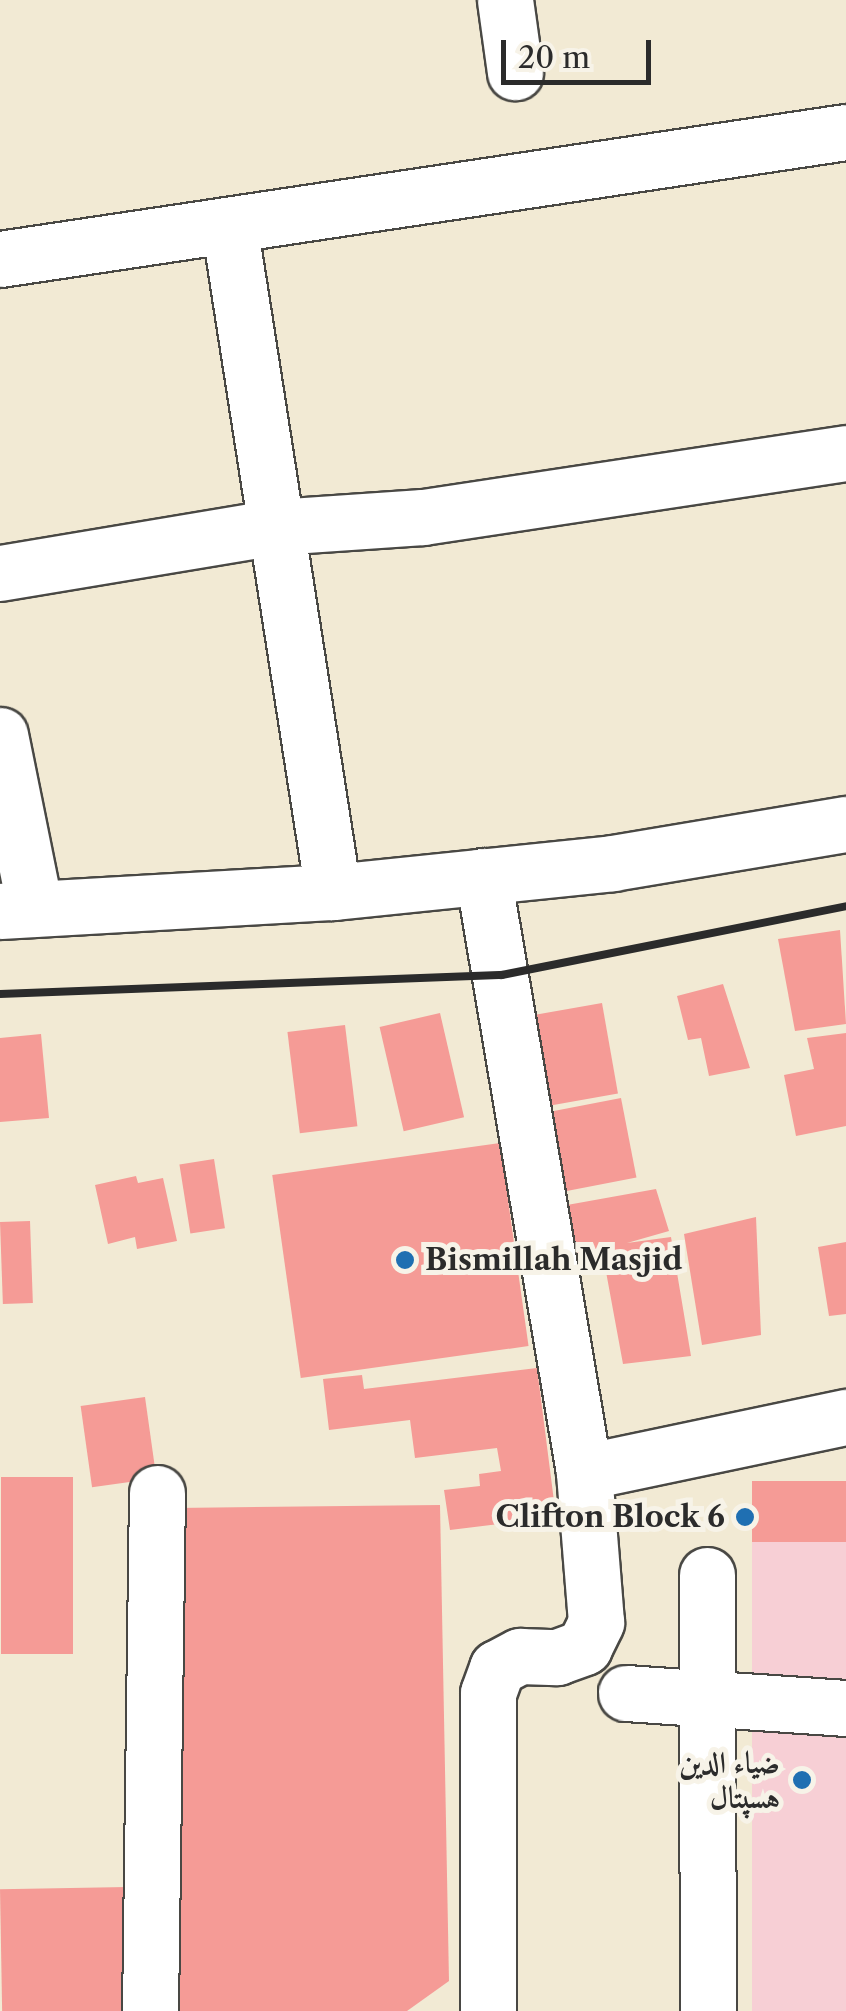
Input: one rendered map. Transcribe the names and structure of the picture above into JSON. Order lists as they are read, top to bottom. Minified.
{"places":["Bismillah Masjid","Clifton Block 6","ضیاء الدین ہسپتال"],"scale_bar":"20 m"}
